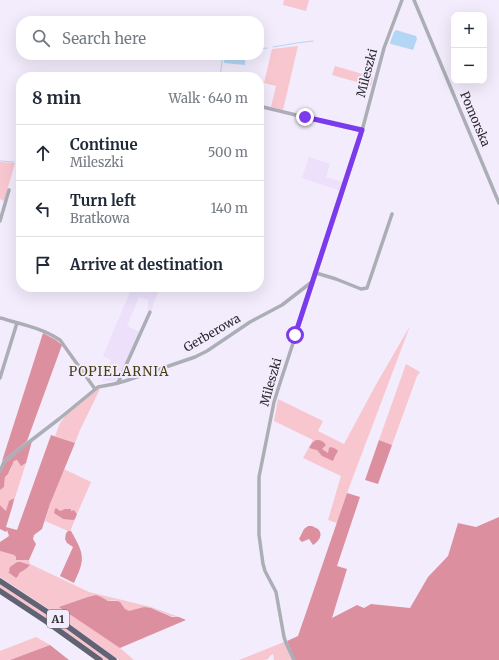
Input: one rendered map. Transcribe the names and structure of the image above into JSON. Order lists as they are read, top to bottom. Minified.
{"streets":{"highway":["A1"],"street":["Mileszki","Pomorska","Gerberowa"]},"crossings":[["Mileszki","Gerberowa"]],"districts":["POPIELARNIA"],"page":{"map_buttons":["+","−"],"search":"Search here","heading":["8 min","Walk · 640 m"],"list":[["Continue","Mileszki","500 m"],["Turn left","Bratkowa","140 m"],"Arrive at destination"]}}
